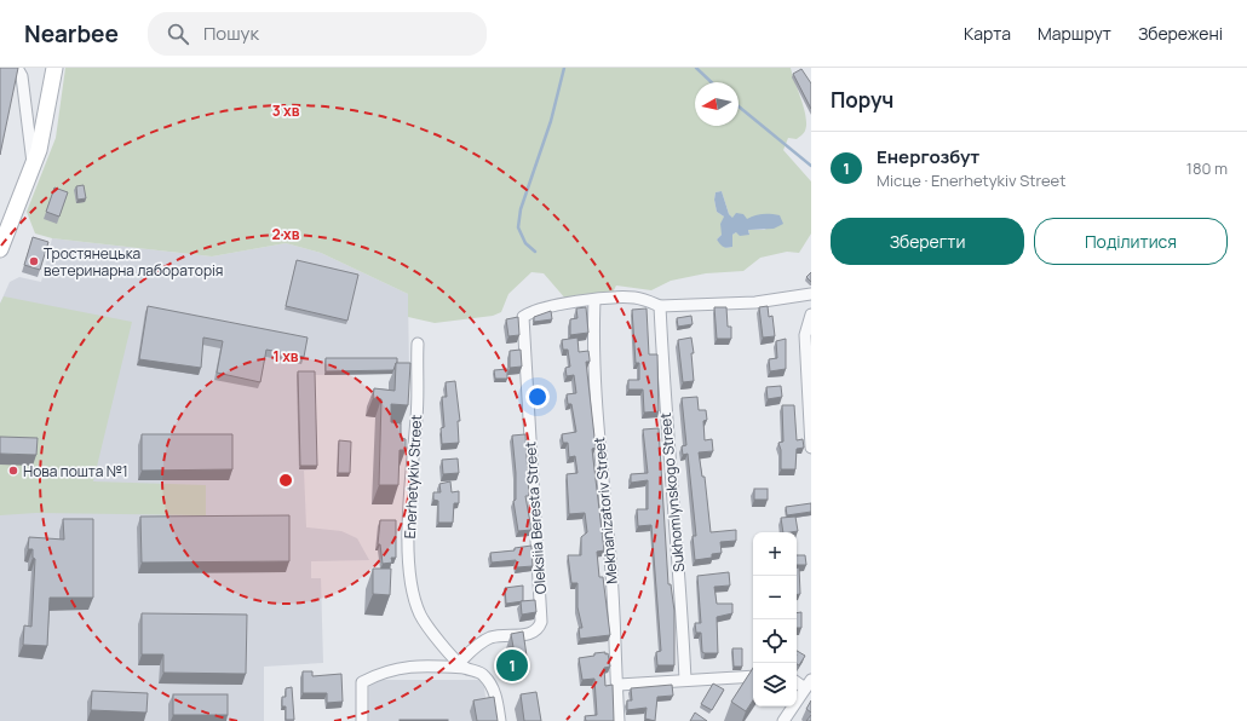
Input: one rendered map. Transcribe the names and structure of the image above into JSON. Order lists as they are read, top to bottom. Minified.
{"streets":{"street":["Enerhetykiv Street","Sukhomlynskogo Street","Mekhanizatoriv Street","Oleksiia Beresta Street"]},"crossings":[["Enerhetykiv Street","Oleksiia Beresta Street"],["Mekhanizatoriv Street","Oleksiia Beresta Street"]],"places":["Тростянецька ветеринарна лабораторія","Нова пошта №1"],"north":"left","page":{"header":"Nearbee","search":"Пошук","nav":["Карта","Маршрут","Збережені"],"heading":"Поруч","list":[{"mark":"1","name":"Енергозбут","note":"Місце · Enerhetykiv Street","value":"180 m"}],"buttons":["Зберегти","Поділитися"],"map_buttons":["+","−"],"pins":"1"},"rings":["3 хв","2 хв","1 хв"]}
